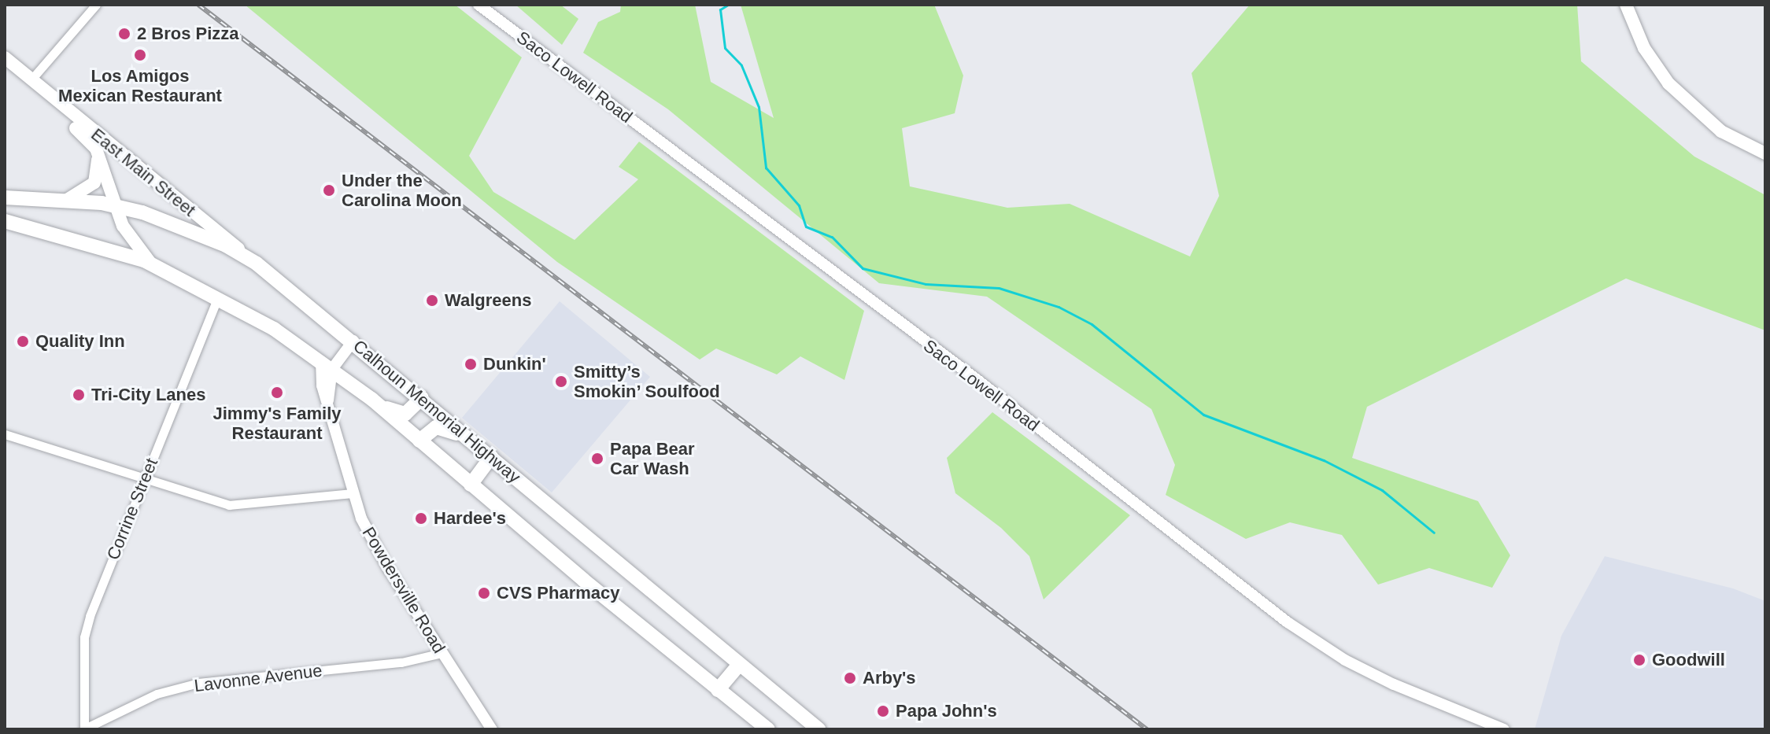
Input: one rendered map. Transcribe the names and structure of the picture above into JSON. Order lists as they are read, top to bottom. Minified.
{"streets":{"highway":["Calhoun Memorial Highway"],"main road":["East Main Street"],"street":["Saco Lowell Road","Corrine Street","Powdersville Road","Lavonne Avenue"]},"crossings":[["East Main Street","Calhoun Memorial Highway"],["Calhoun Memorial Highway","Corrine Street"],["Calhoun Memorial Highway","Powdersville Road"],["Corrine Street","Lavonne Avenue"],["Powdersville Road","Lavonne Avenue"]],"places":["2 Bros Pizza","Los Amigos Mexican Restaurant","Under the Carolina Moon","Walgreens","Quality Inn","Dunkin'","Smitty’s Smokin’ Soulfood","Jimmy's Family Restaurant","Tri-City Lanes","Papa Bear Car Wash","Hardee's","CVS Pharmacy","Goodwill","Arby's","Papa John's"]}
